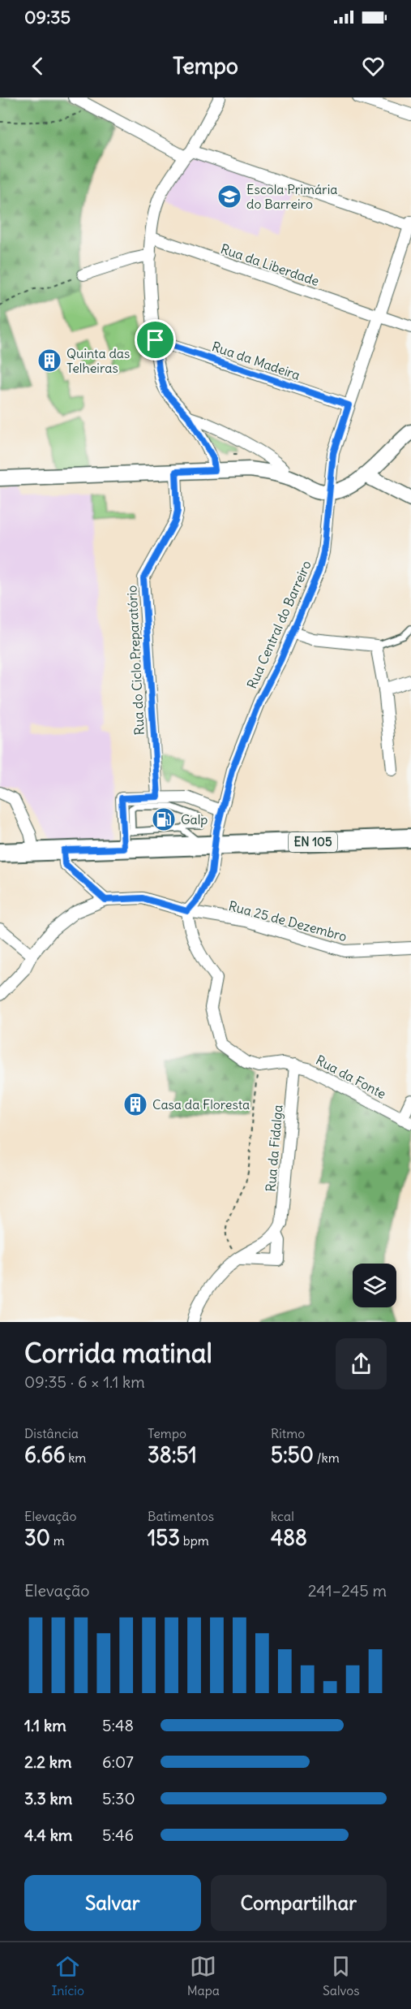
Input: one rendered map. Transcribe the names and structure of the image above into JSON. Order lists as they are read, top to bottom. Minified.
{"streets":{"main road":["EN 105"],"street":["Rua da Liberdade","Rua da Madeira","Rua Central do Barreiro","Rua do Ciclo Preparatório","Rua 25 de Dezembro","Rua da Fonte","Rua da Fidalga"]},"crossings":[["Rua da Liberdade","Rua Central do Barreiro"],["Rua da Madeira","Rua Central do Barreiro"],["Rua Central do Barreiro","EN 105"],["Rua Central do Barreiro","Rua 25 de Dezembro"],["Rua da Fonte","Rua da Fidalga"]],"places":{"school or university":["Escola Primária do Barreiro"],"building":["Quinta das Telheiras","Casa da Floresta"],"fuel station":["Galp"]},"page":{"status":"09:35","header":"Tempo","heading":["Corrida matinal","09:35 · 6 × 1.1 km"],"stats":[["Distância","6.66 km"],["Tempo","38:51"],["Ritmo","5:50 /km"],["Elevação","30 m"],["Batimentos","153 bpm"],["kcal","488"]],"chart":["Elevação","241–245 m"],"list":[{"name":"1.1 km","note":"5:48"},{"name":"2.2 km","note":"6:07"},{"name":"3.3 km","note":"5:30"},{"name":"4.4 km","note":"5:46"}],"buttons":["Salvar","Compartilhar"],"tabs":["Início","Mapa","Salvos"]}}
